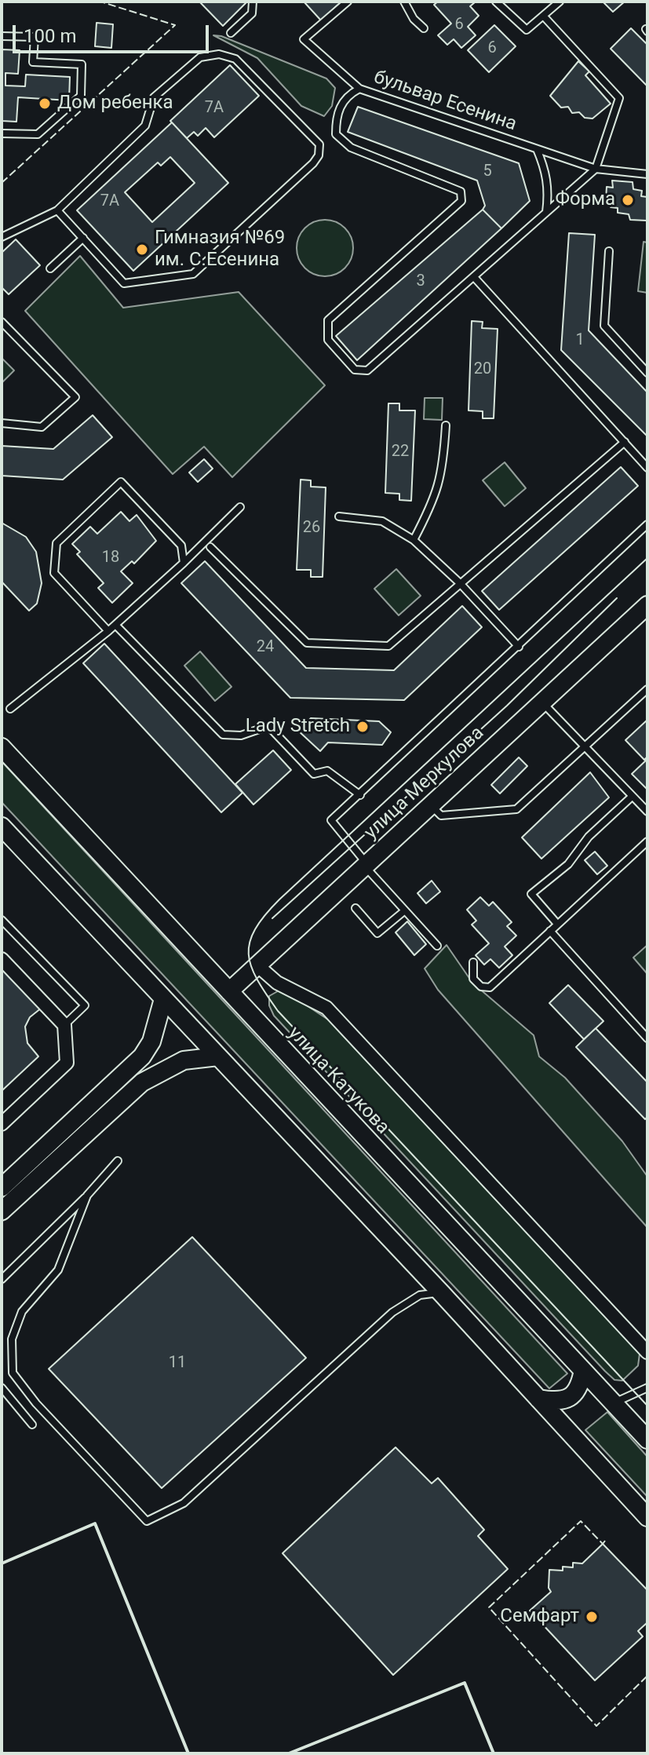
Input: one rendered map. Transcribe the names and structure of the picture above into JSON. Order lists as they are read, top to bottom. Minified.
{"streets":{"main road":["улица Меркулова","улица Катукова"],"lane":["бульвар Есенина"]},"crossings":[["улица Меркулова","улица Катукова"]],"places":["Дом ребенка","Форма","Гимназия №69 им. С.Есенина","Lady Stretch","Семфарт"],"house_numbers":["6","6","7А","5","7А","3","1","20","22","26","18","24","11"],"scale_bar":"100 m"}
